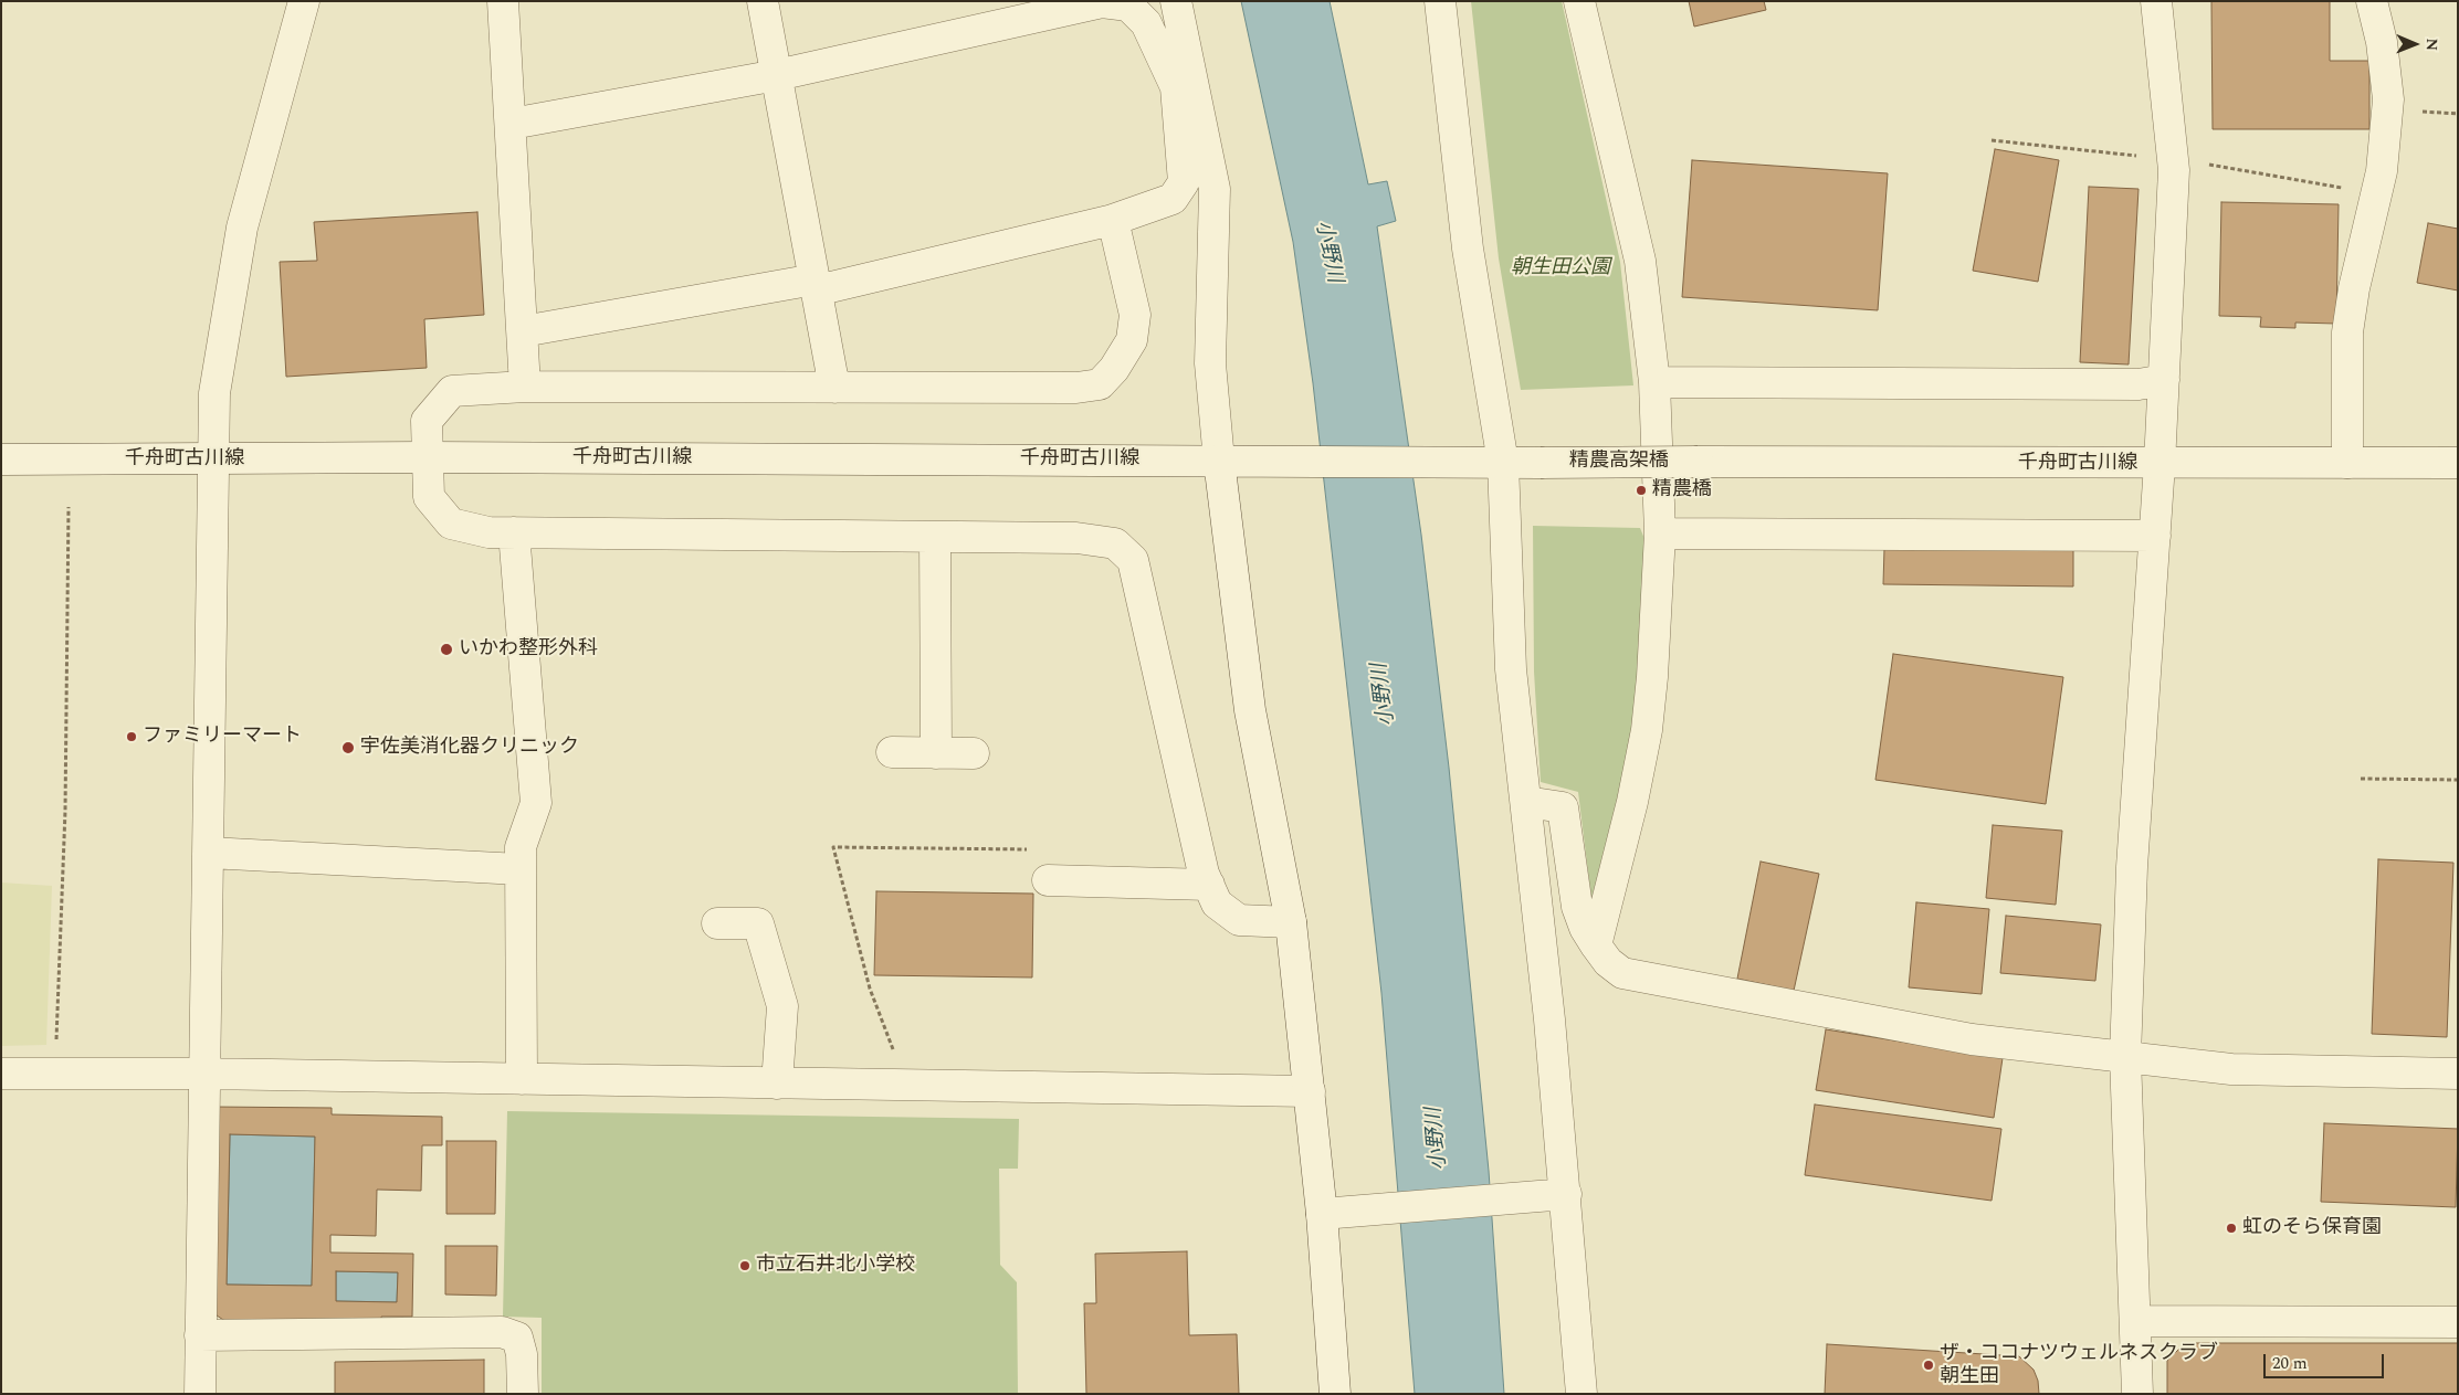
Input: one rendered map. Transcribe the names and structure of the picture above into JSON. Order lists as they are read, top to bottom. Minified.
{"streets":{"street":["千舟町古川線","精農高架橋"]},"crossings":[["千舟町古川線","精農高架橋"]],"water":["小野川"],"parks":["朝生田公園"],"places":["精農橋","いかわ整形外科","ファミリーマート","宇佐美消化器クリニック","虹のそら保育園","市立石井北小学校","ザ・ココナツウェルネスクラブ 朝生田"],"scale_bar":"20 m","north":"right"}
